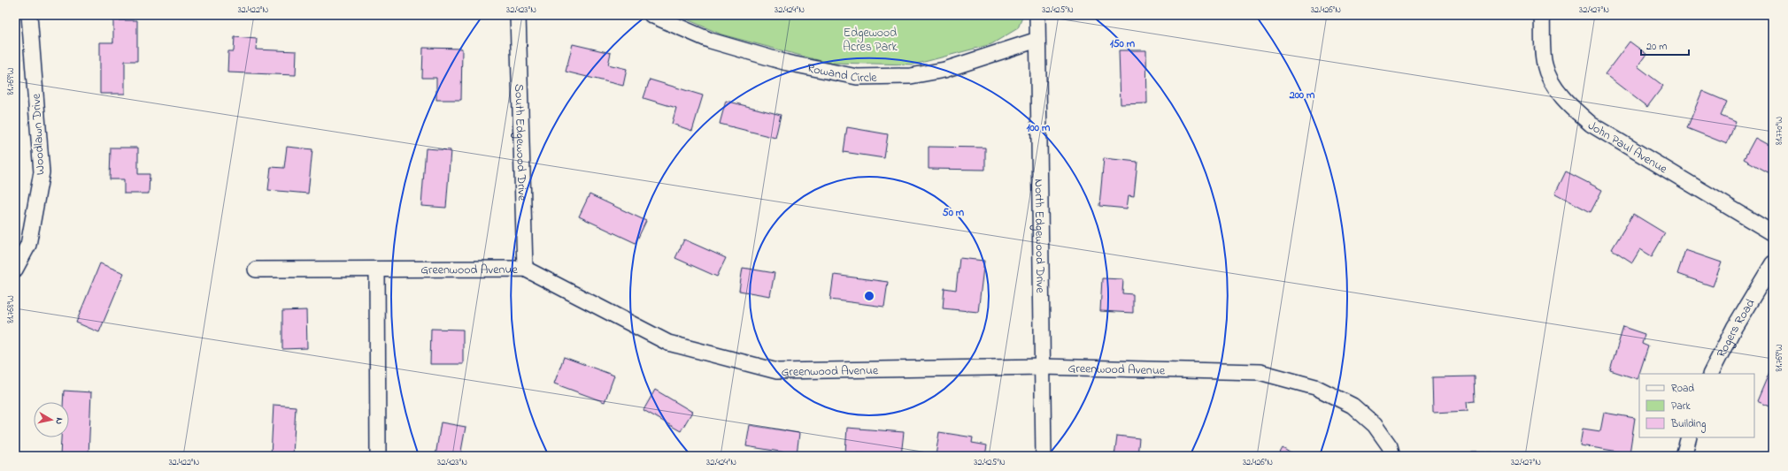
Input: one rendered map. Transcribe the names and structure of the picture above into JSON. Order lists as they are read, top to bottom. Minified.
{"streets":{"street":["Rowand Circle","Woodlawn Drive","South Edgewood Drive","John Paul Avenue","North Edgewood Drive","Greenwood Avenue","Rogers Road"]},"crossings":[["Rowand Circle","North Edgewood Drive"],["South Edgewood Drive","Greenwood Avenue"],["North Edgewood Drive","Greenwood Avenue"]],"parks":["Edgewood Acres Park"],"legend":["Road","Park","Building"],"scale_bar":"20 m","north":"right","coordinates":["32.422°N","32.423°N","32.424°N","32.425°N","32.426°N","32.427°N","81.769°W","81.770°W","81.768°W"],"rings":["150 m","200 m","100 m","50 m"]}
